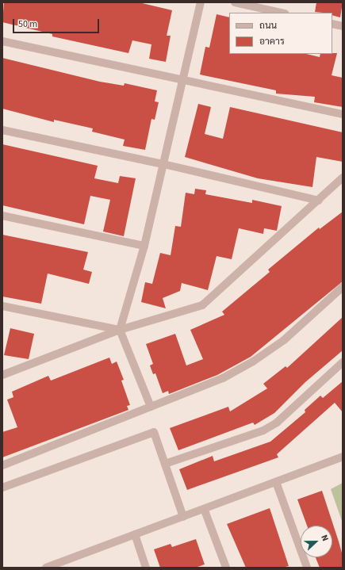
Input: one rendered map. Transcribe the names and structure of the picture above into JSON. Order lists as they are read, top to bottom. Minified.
{"legend":["ถนน","อาคาร"],"scale_bar":"50 m","north":"right"}
